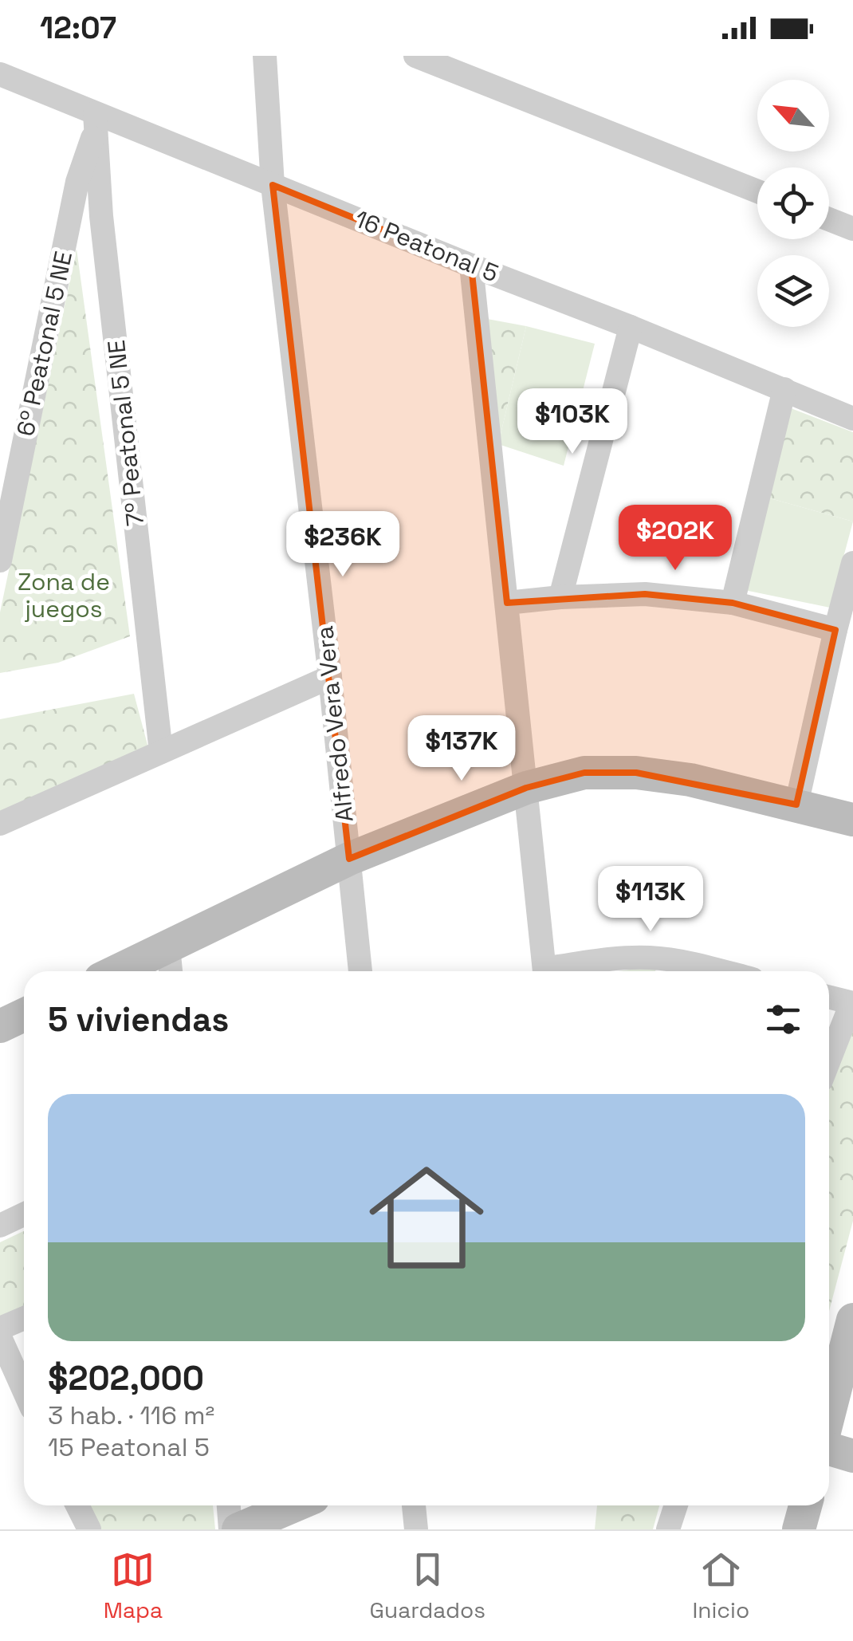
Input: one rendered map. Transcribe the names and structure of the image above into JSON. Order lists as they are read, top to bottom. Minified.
{"streets":{"street":["16 Peatonal 5","6º Peatonal 5 NE","7º Peatonal 5 NE","Alfredo Vera Vera"]},"crossings":[["16 Peatonal 5","6º Peatonal 5 NE"],["16 Peatonal 5","7º Peatonal 5 NE"],["16 Peatonal 5","Alfredo Vera Vera"],["6º Peatonal 5 NE","7º Peatonal 5 NE"]],"parks":["Zona de juegos"],"north":"top left","page":{"status":"12:07","price":["$103K","$202K","$236K","$137K","$113K"],"heading":"5 viviendas","list":[{"name":"$202,000","note":"3 hab. · 116 m² · 15 Peatonal 5"}],"tabs":["Mapa","Guardados","Inicio"]}}
